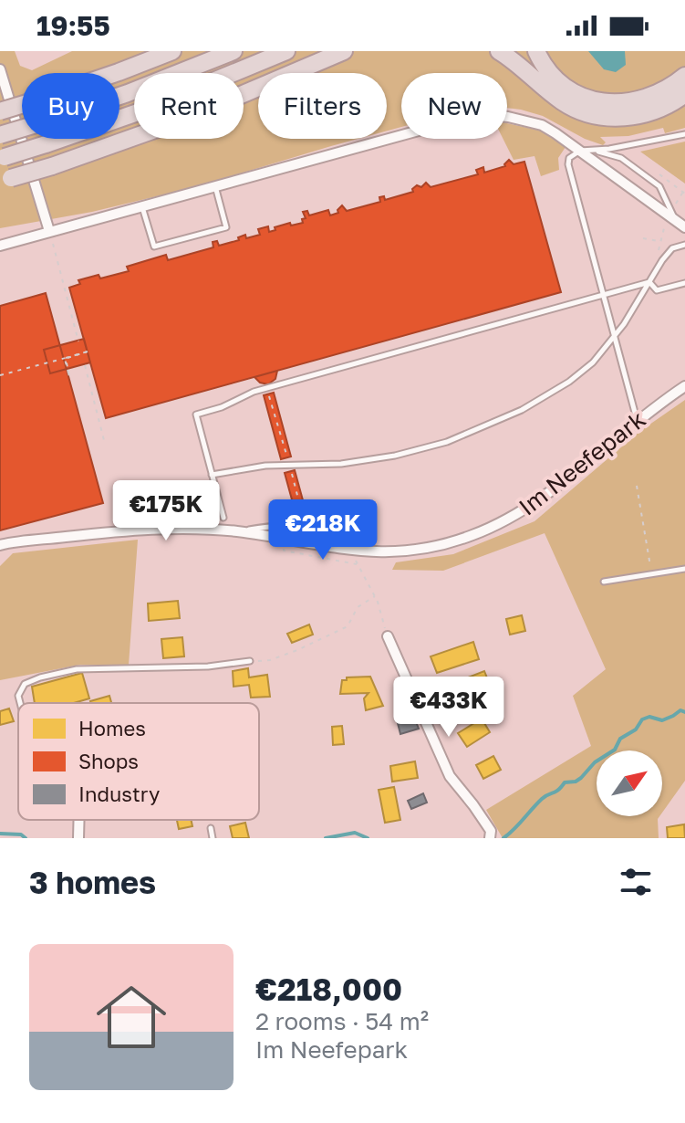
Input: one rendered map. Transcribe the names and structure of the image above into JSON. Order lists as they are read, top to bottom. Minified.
{"streets":{"street":["Im Neefepark"]},"legend":["Homes","Shops","Industry"],"north":"top right","page":{"status":"19:55","chip":["Buy","Rent","Filters","New"],"price":["€175K","€218K","€433K"],"heading":"3 homes","list":[{"name":"€218,000","note":"2 rooms · 54 m² · Im Neefepark"}]}}
